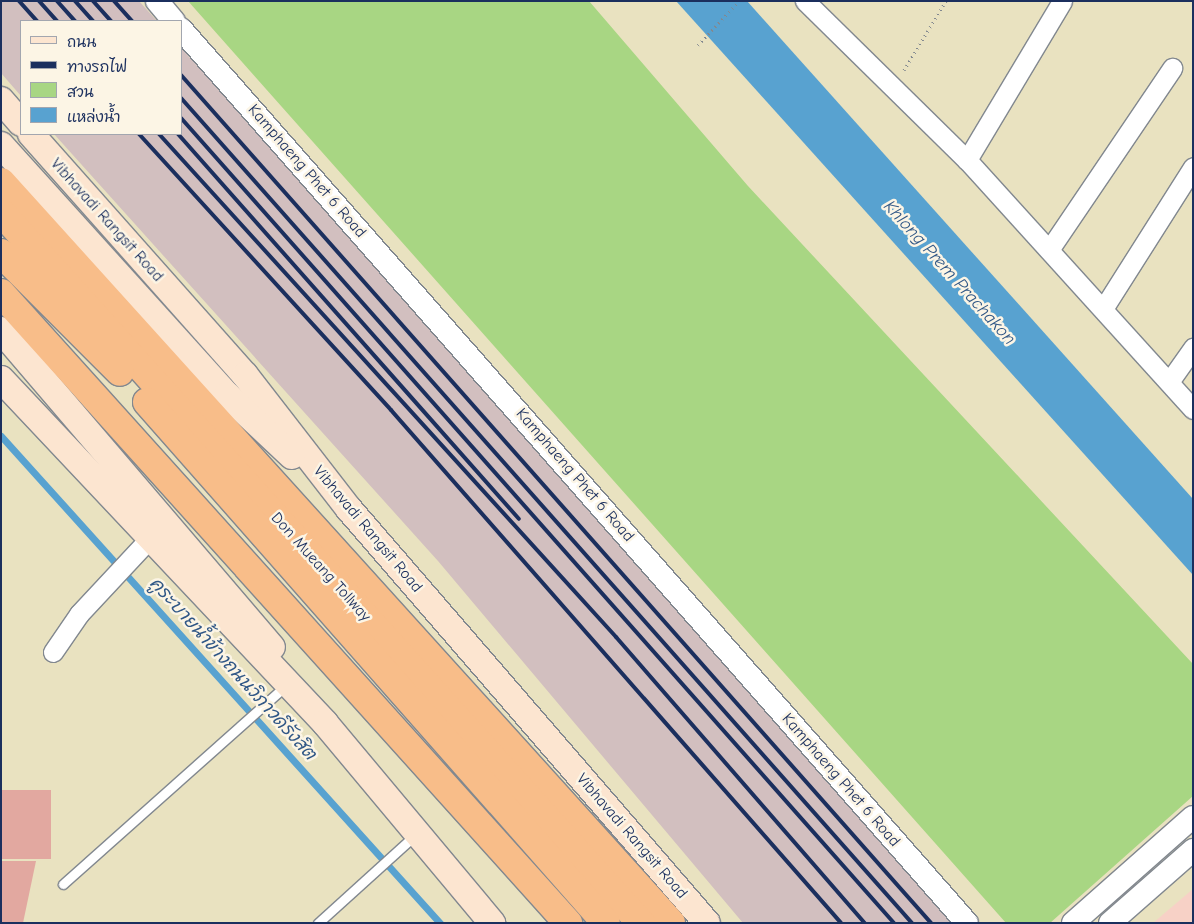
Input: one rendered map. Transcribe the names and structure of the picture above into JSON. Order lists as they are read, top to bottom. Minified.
{"streets":{"highway":["Vibhavadi Rangsit Road","Don Mueang Tollway"],"street":["Kamphaeng Phet 6 Road"]},"water":["Khlong Prem Prachakon","คูระบายน้ำข้างถนนวิภาวดีรังสิต"],"legend":["ถนน","ทางรถไฟ","สวน","แหล่งน้ำ"]}
